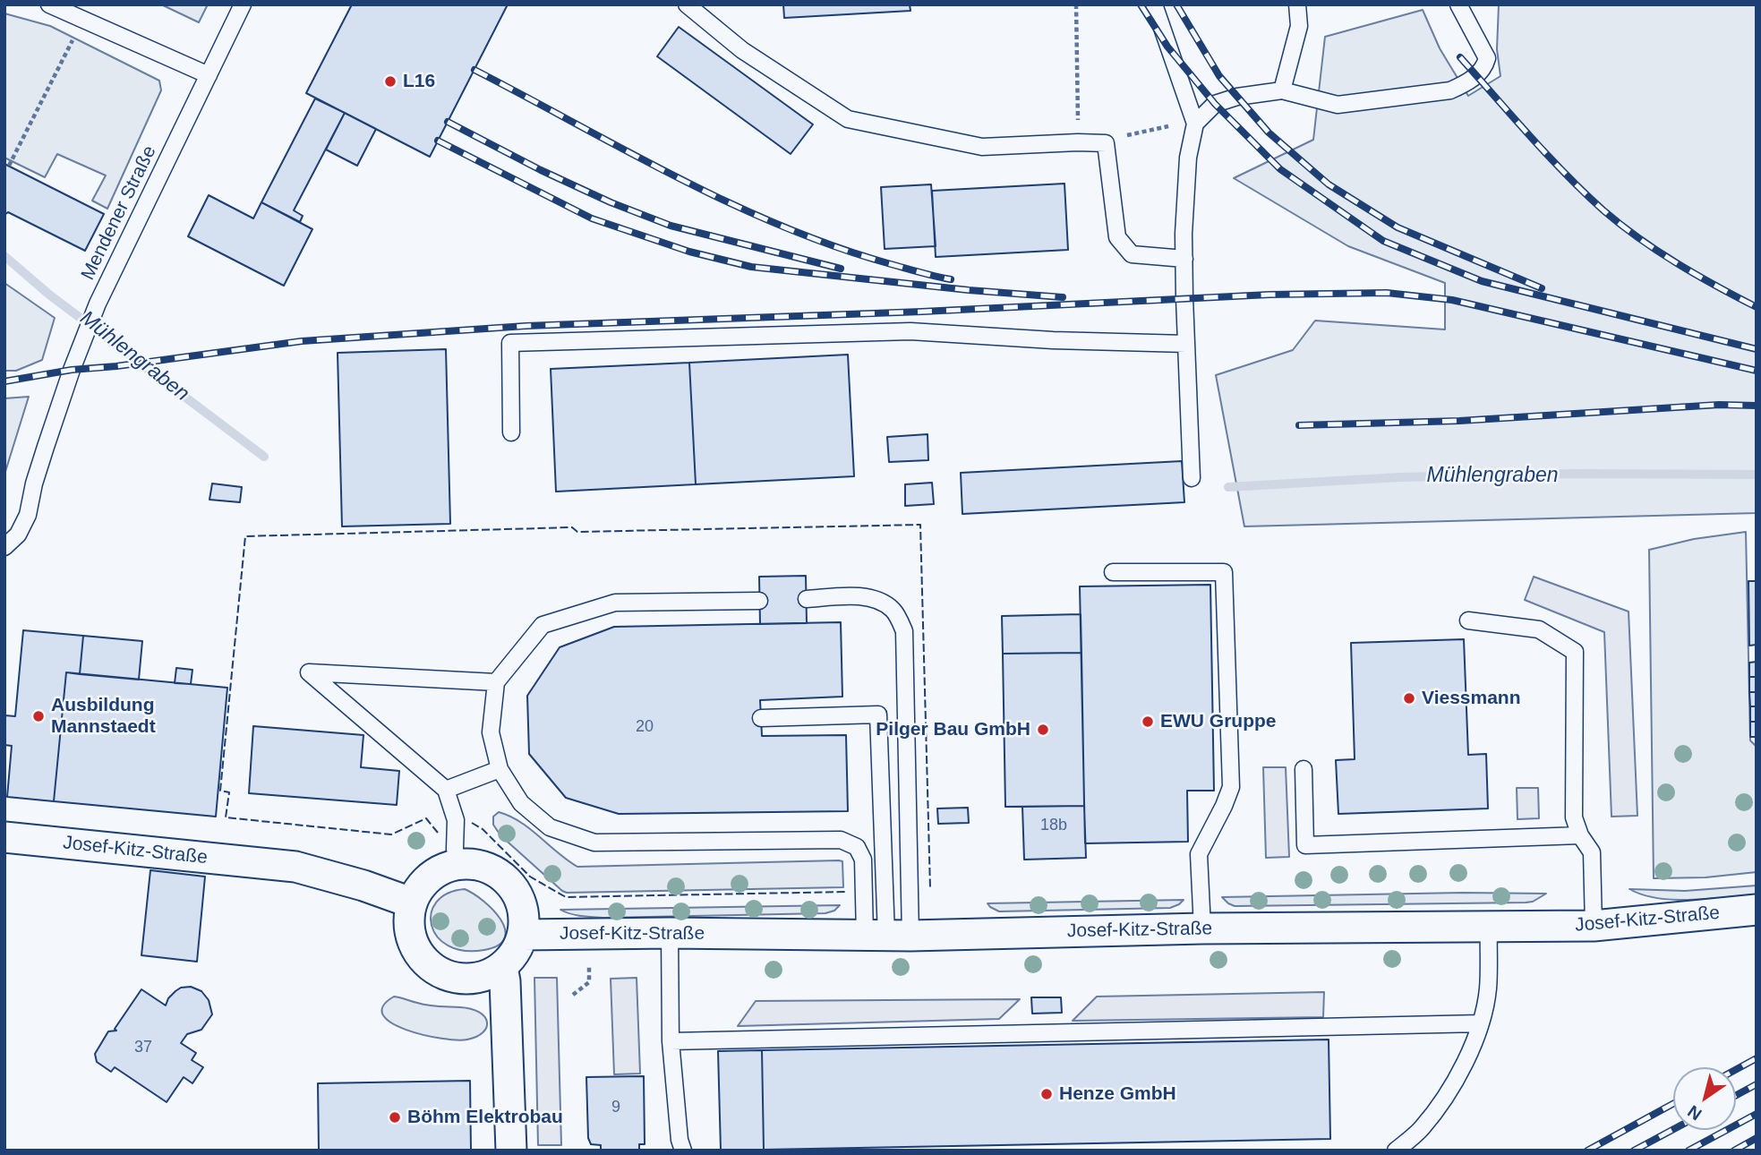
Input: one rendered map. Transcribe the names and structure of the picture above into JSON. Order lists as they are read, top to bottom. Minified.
{"streets":{"street":["Josef-Kitz-Straße"],"lane":["Mendener Straße"]},"water":["Mühlengraben"],"places":["L16","Viessmann","Ausbildung Mannstaedt","EWU Gruppe","Pilger Bau GmbH","Henze GmbH","Böhm Elektrobau"],"house_numbers":["20","18b","37","9"],"north":"bottom left"}
